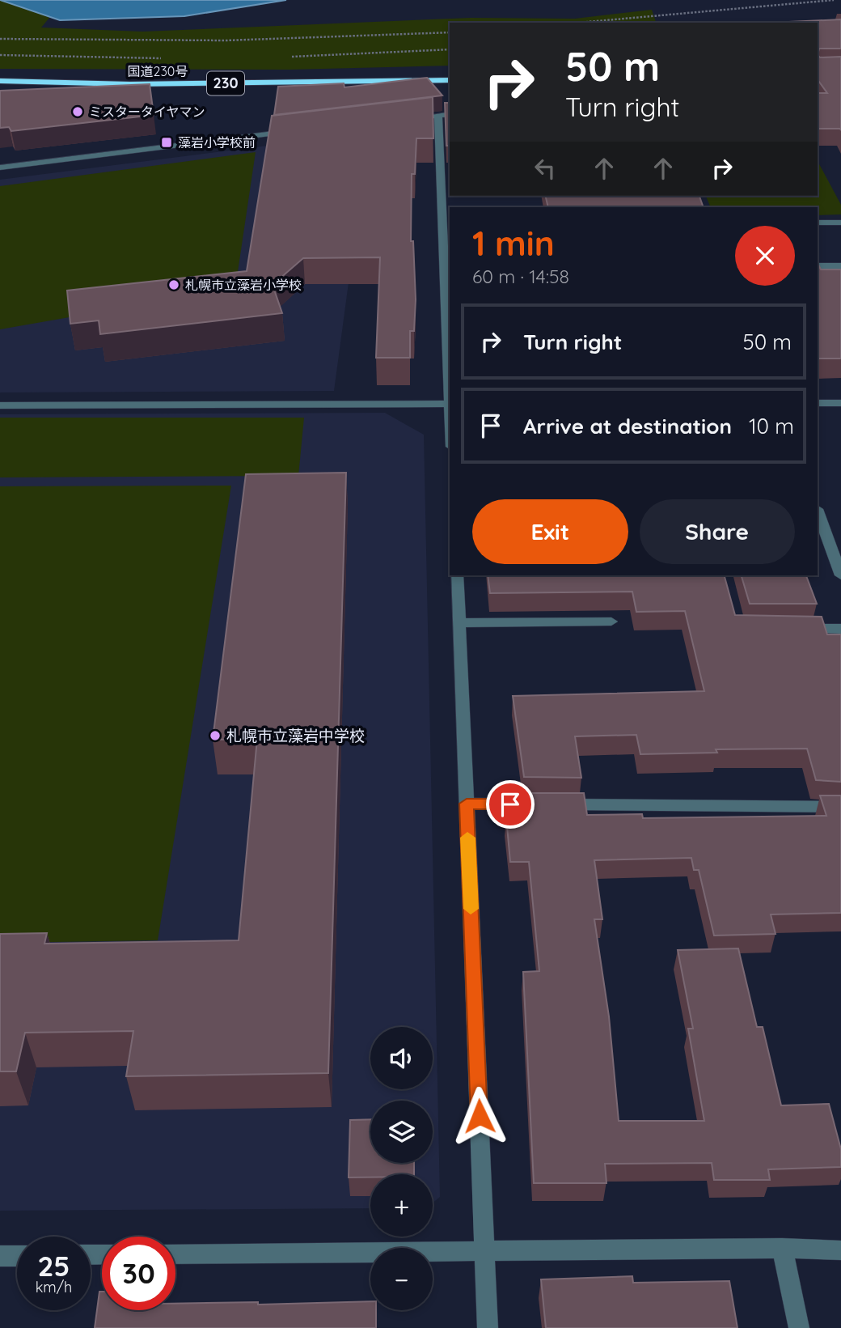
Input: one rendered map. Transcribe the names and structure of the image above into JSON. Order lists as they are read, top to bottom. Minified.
{"streets":{"highway":["国道230号","230"]},"places":{"other":["ミスタータイヤマン","札幌市立藻岩小学校","札幌市立藻岩中学校"],"transit":["藻岩小学校前"]},"page":{"turn":["50 m","Turn right"],"heading":["1 min","60 m · 14:58"],"list":[{"name":"Turn right","value":"50 m"},{"name":"Arrive at destination","value":"10 m"}],"buttons":["Exit","Share"],"map_buttons":["+","−"],"speed":"25 km/h","limit":"30"}}
